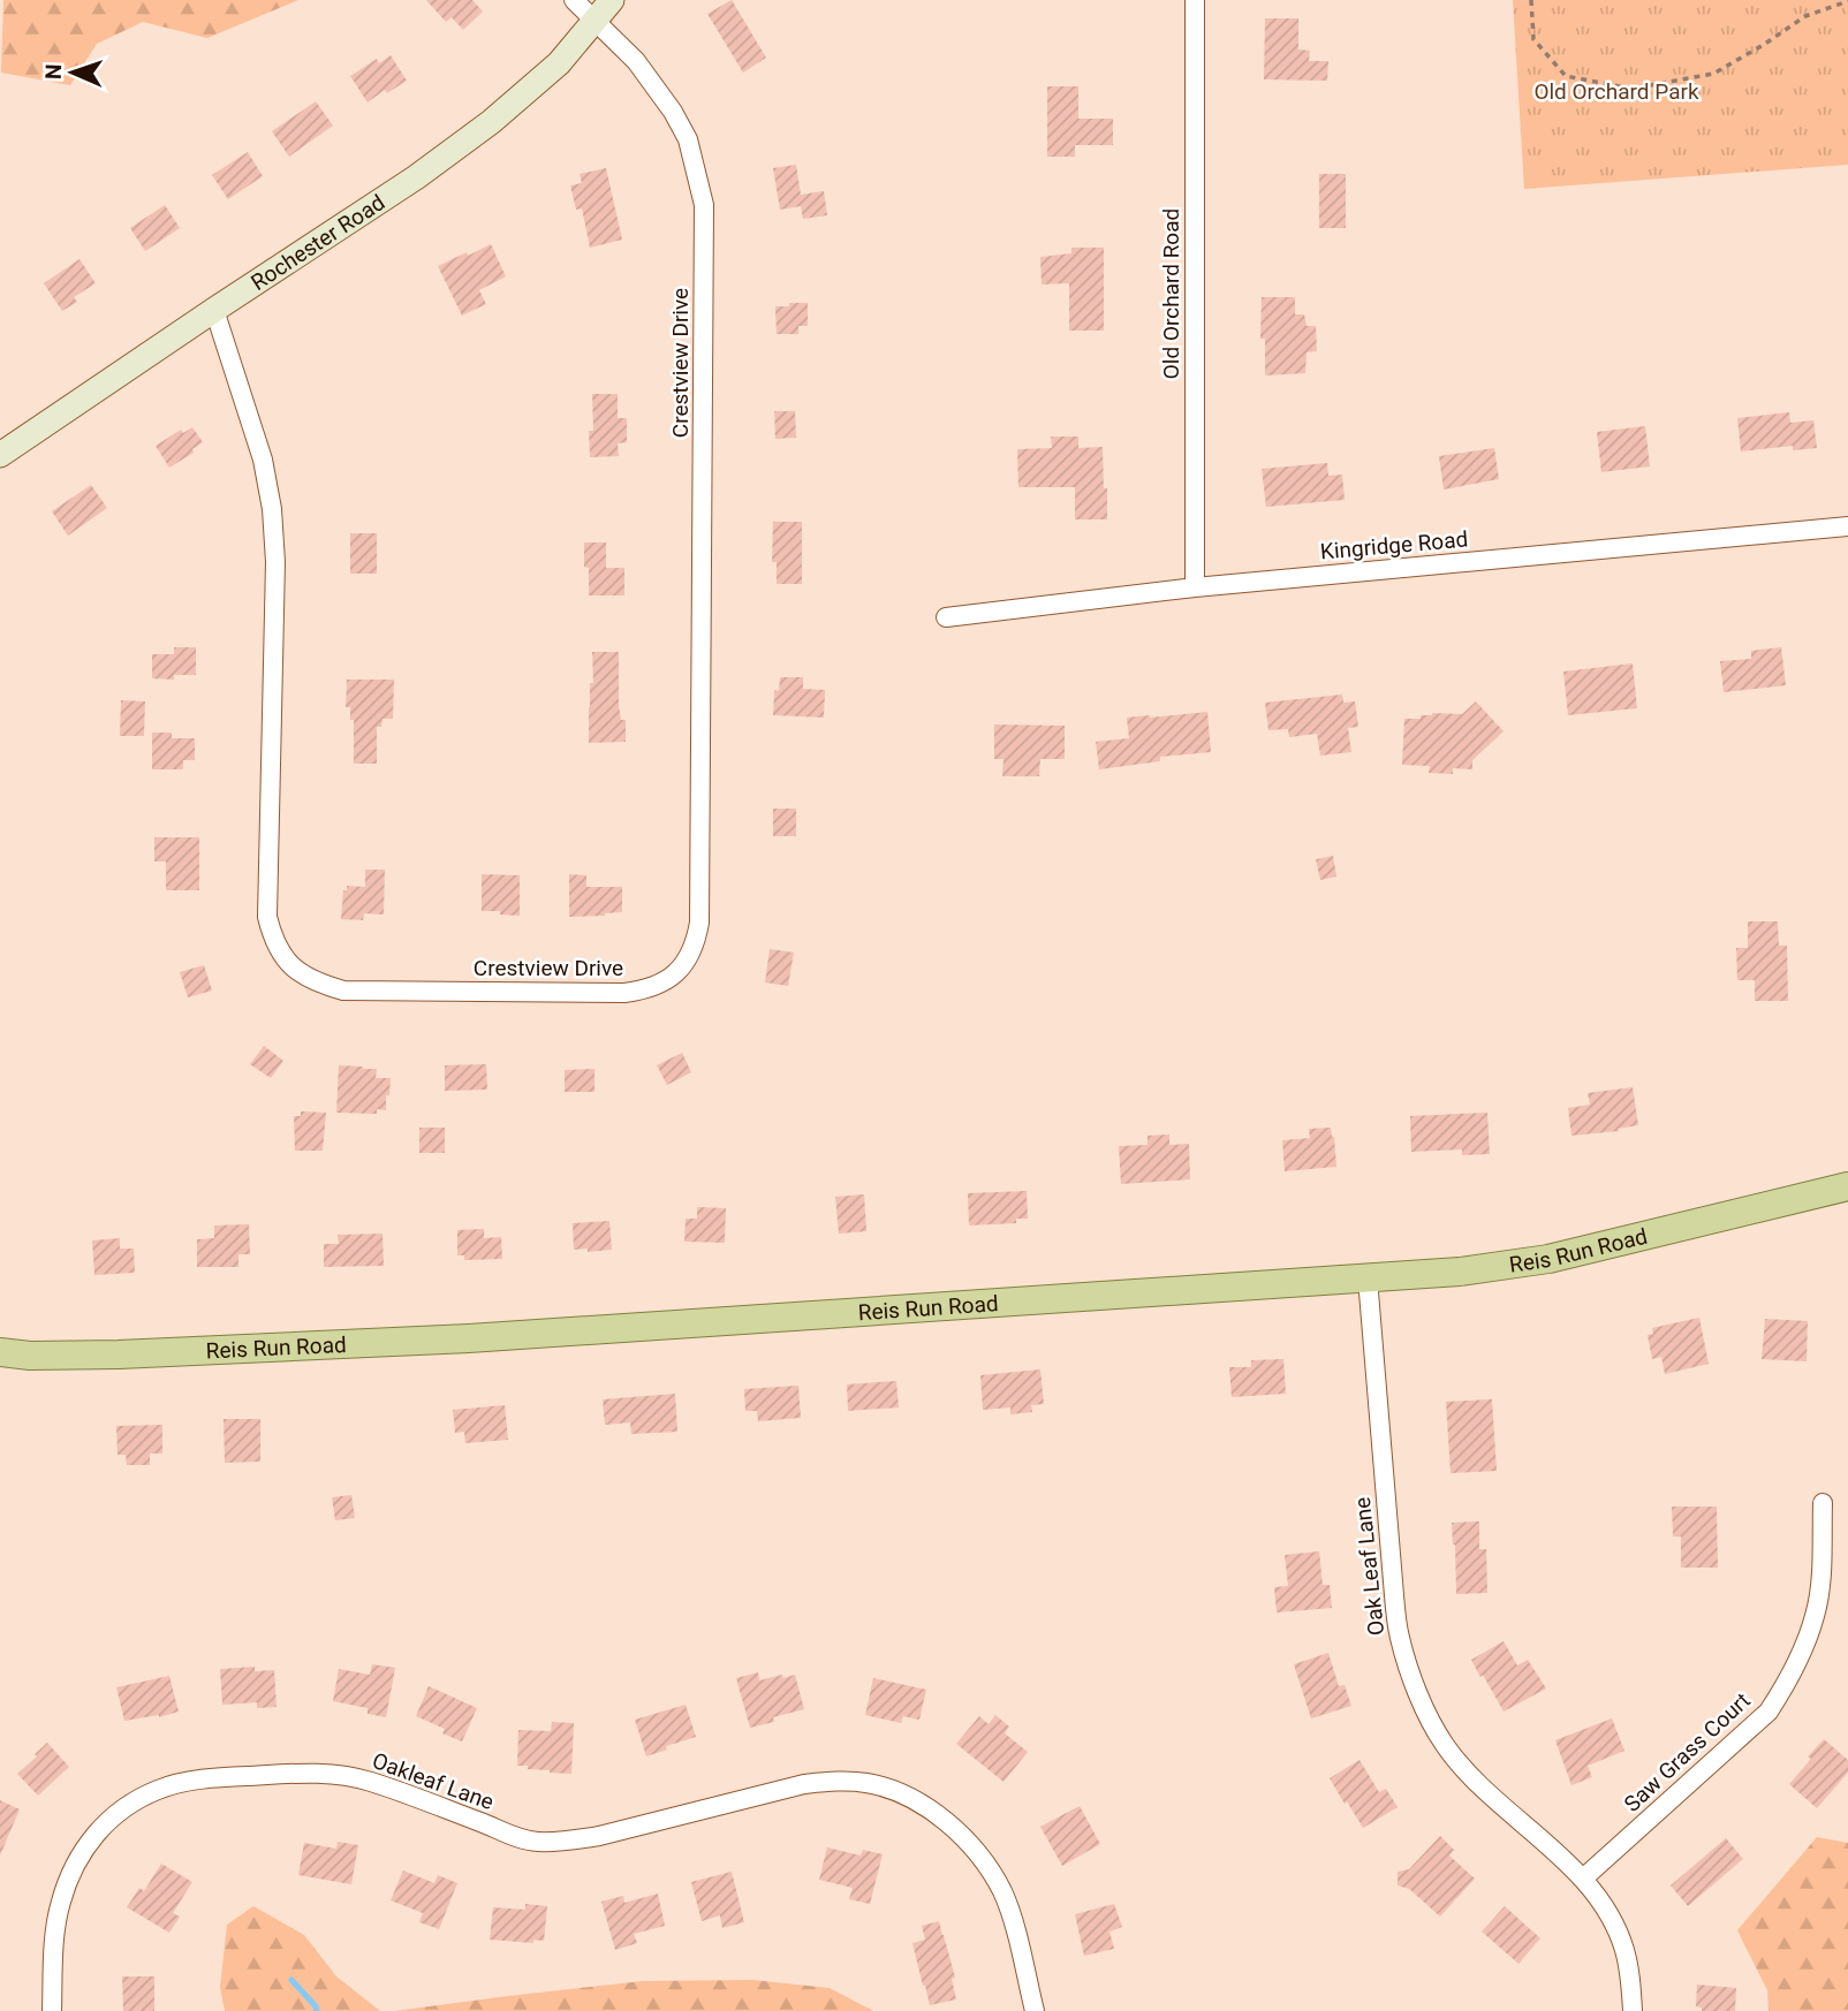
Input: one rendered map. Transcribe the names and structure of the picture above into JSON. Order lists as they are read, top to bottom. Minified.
{"streets":{"main road":["Reis Run Road"],"street":["Rochester Road","Old Orchard Road","Crestview Drive","Kingridge Road","Oak Leaf Lane","Saw Grass Court","Oakleaf Lane"]},"crossings":[["Rochester Road","Crestview Drive"],["Old Orchard Road","Kingridge Road"],["Reis Run Road","Oak Leaf Lane"],["Oak Leaf Lane","Saw Grass Court"]],"parks":["Old Orchard Park"],"north":"left"}
